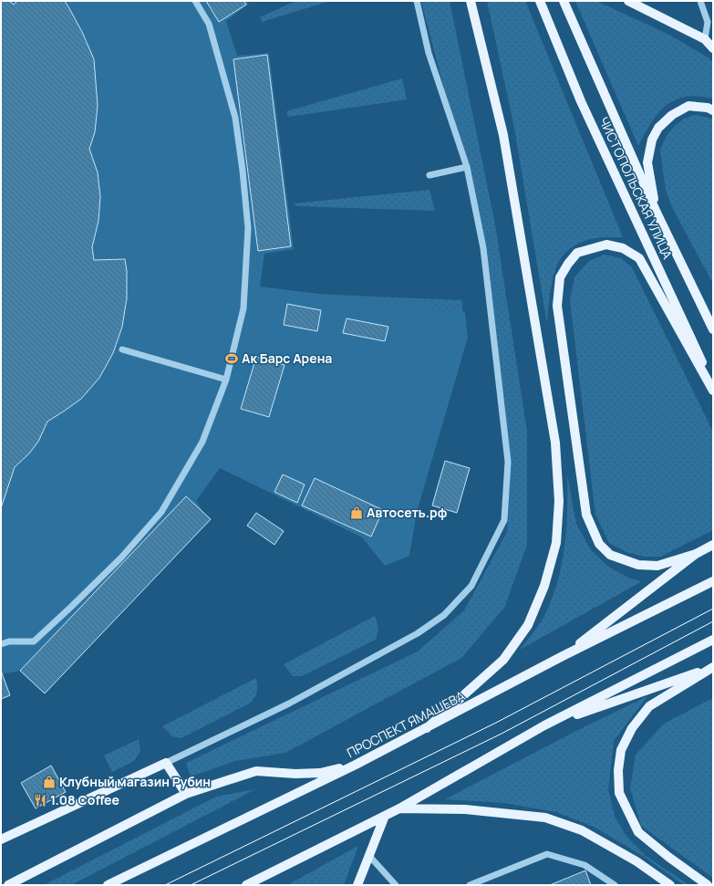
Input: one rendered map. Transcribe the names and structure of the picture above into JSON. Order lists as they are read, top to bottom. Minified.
{"streets":{"main road":["ЧИСТОПОЛЬСКАЯ УЛИЦА","ПРОСПЕКТ ЯМАШЕВА"]},"places":{"sports":["Ак Барс Арена"],"shop":["Автосеть.рф","Клубный магазин Рубин"],"restaurant":["1.08 Coffee"]}}
